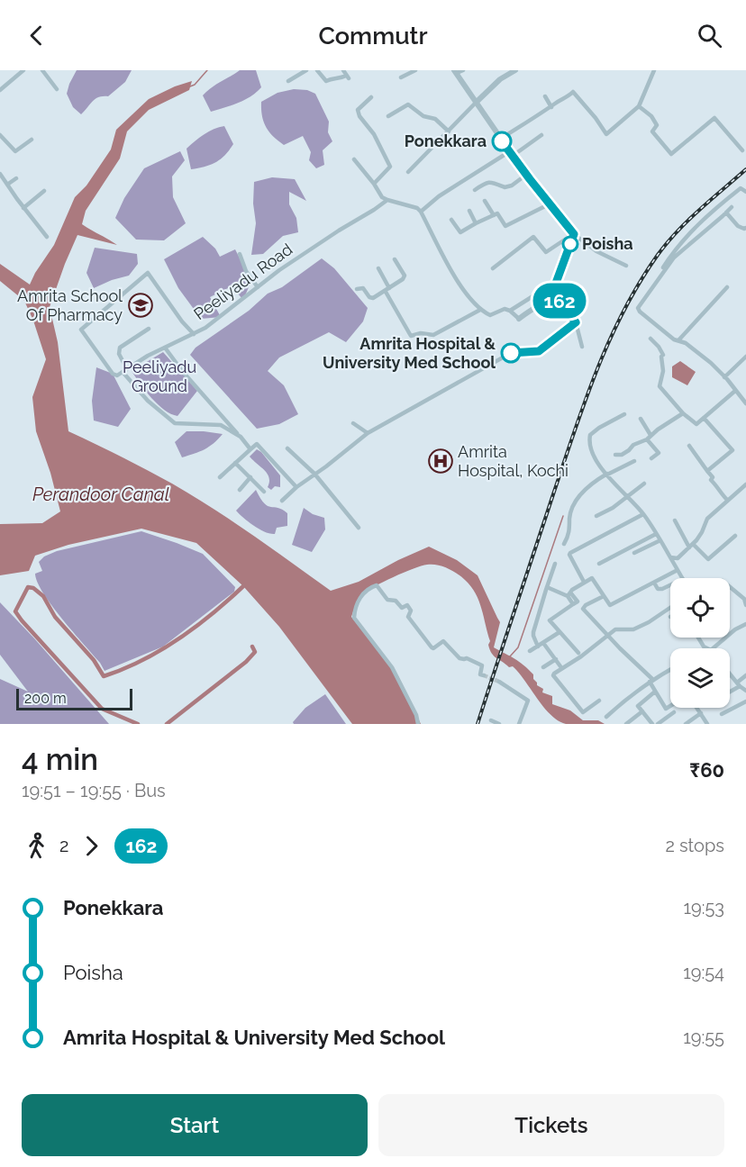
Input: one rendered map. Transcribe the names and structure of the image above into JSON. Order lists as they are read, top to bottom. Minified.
{"streets":{"street":["Peeliyadu Road"]},"water":["Perandoor Canal"],"parks":["Peeliyadu Ground"],"places":{"other":["Ponekkara","Poisha","Amrita Hospital & University Med School"],"school or university":["Amrita School Of Pharmacy"],"hospital":["Amrita Hospital, Kochi"]},"lines":["bus line 162"],"scale_bar":"200 m","page":{"header":"Commutr","on_map":"162","scale":"200 m","heading":["4 min","19:51 – 19:55 · Bus","₹60"],"legs":["2","162","2 stops"],"list":[{"name":"Ponekkara","value":"19:53"},{"name":"Poisha","value":"19:54"},{"name":"Amrita Hospital & University Med School","value":"19:55"}],"buttons":["Start","Tickets"]}}
